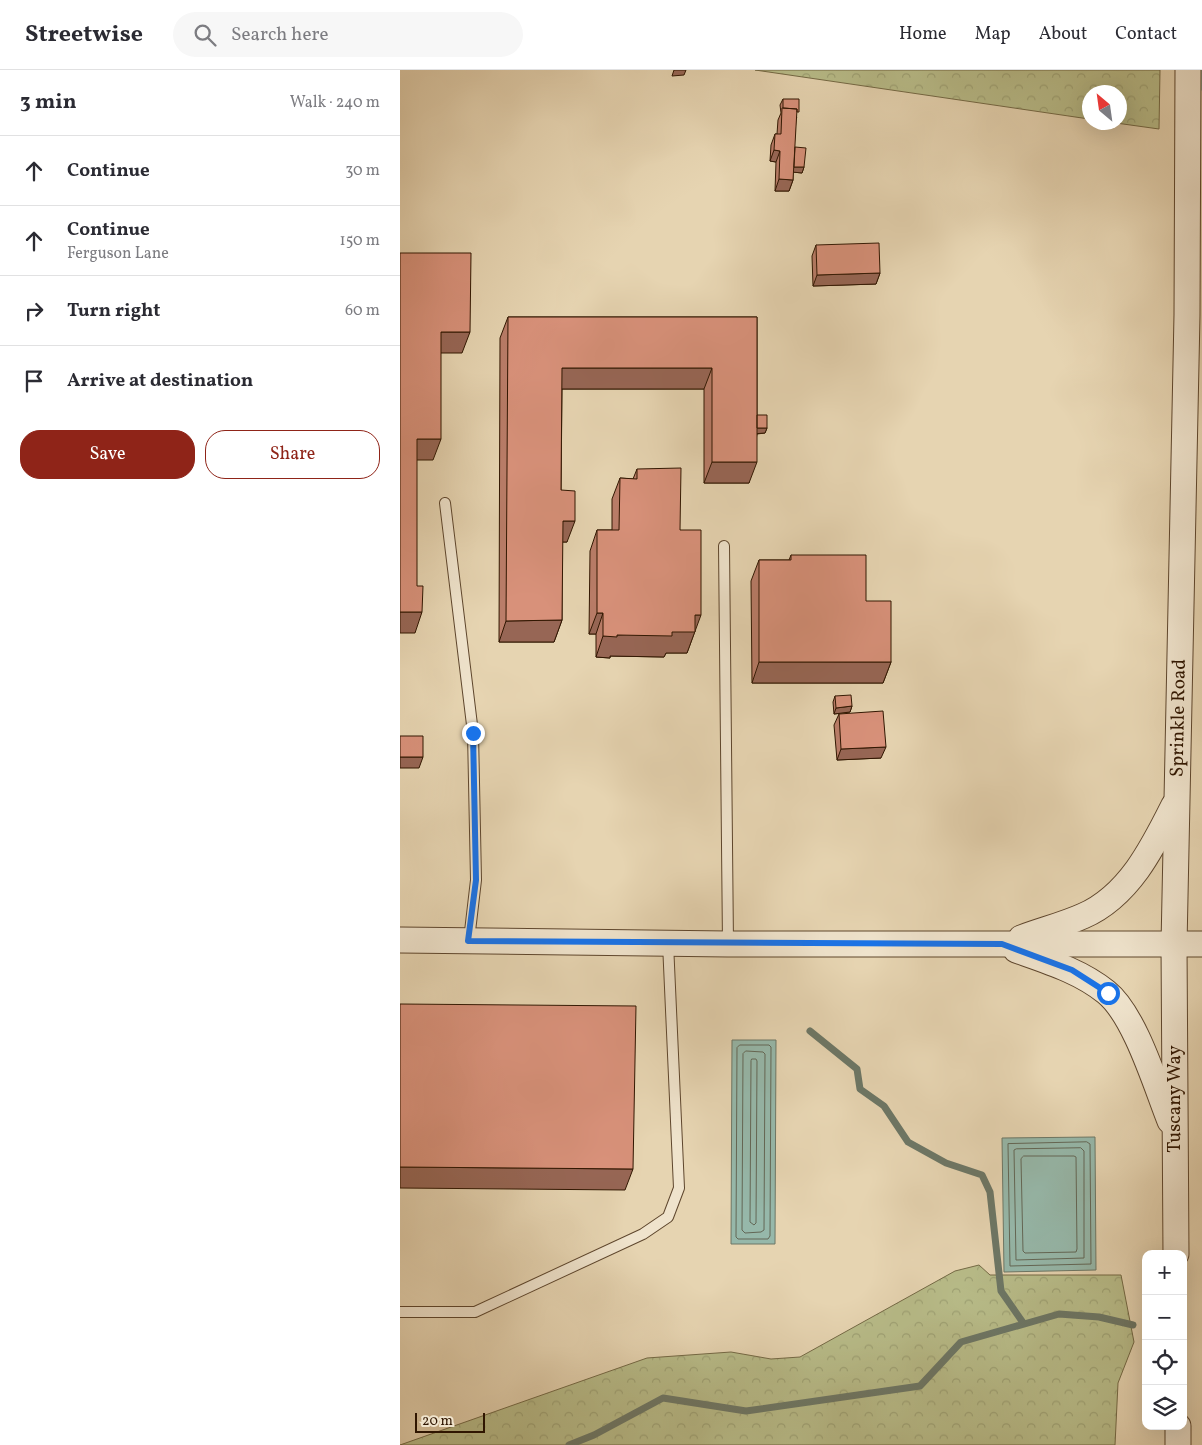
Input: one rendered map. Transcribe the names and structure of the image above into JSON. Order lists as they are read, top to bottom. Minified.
{"streets":{"street":["Sprinkle Road","Tuscany Way"]},"crossings":[["Sprinkle Road","Tuscany Way"]],"scale_bar":"20 m","north":"top left","page":{"header":"Streetwise","search":"Search here","nav":["Home","Map","About","Contact"],"heading":["3 min","Walk · 240 m"],"list":[["Continue","30 m"],["Continue","Ferguson Lane","150 m"],["Turn right","60 m"],"Arrive at destination"],"buttons":["Save","Share"],"map_buttons":["+","−"],"scale":"20 m"}}
